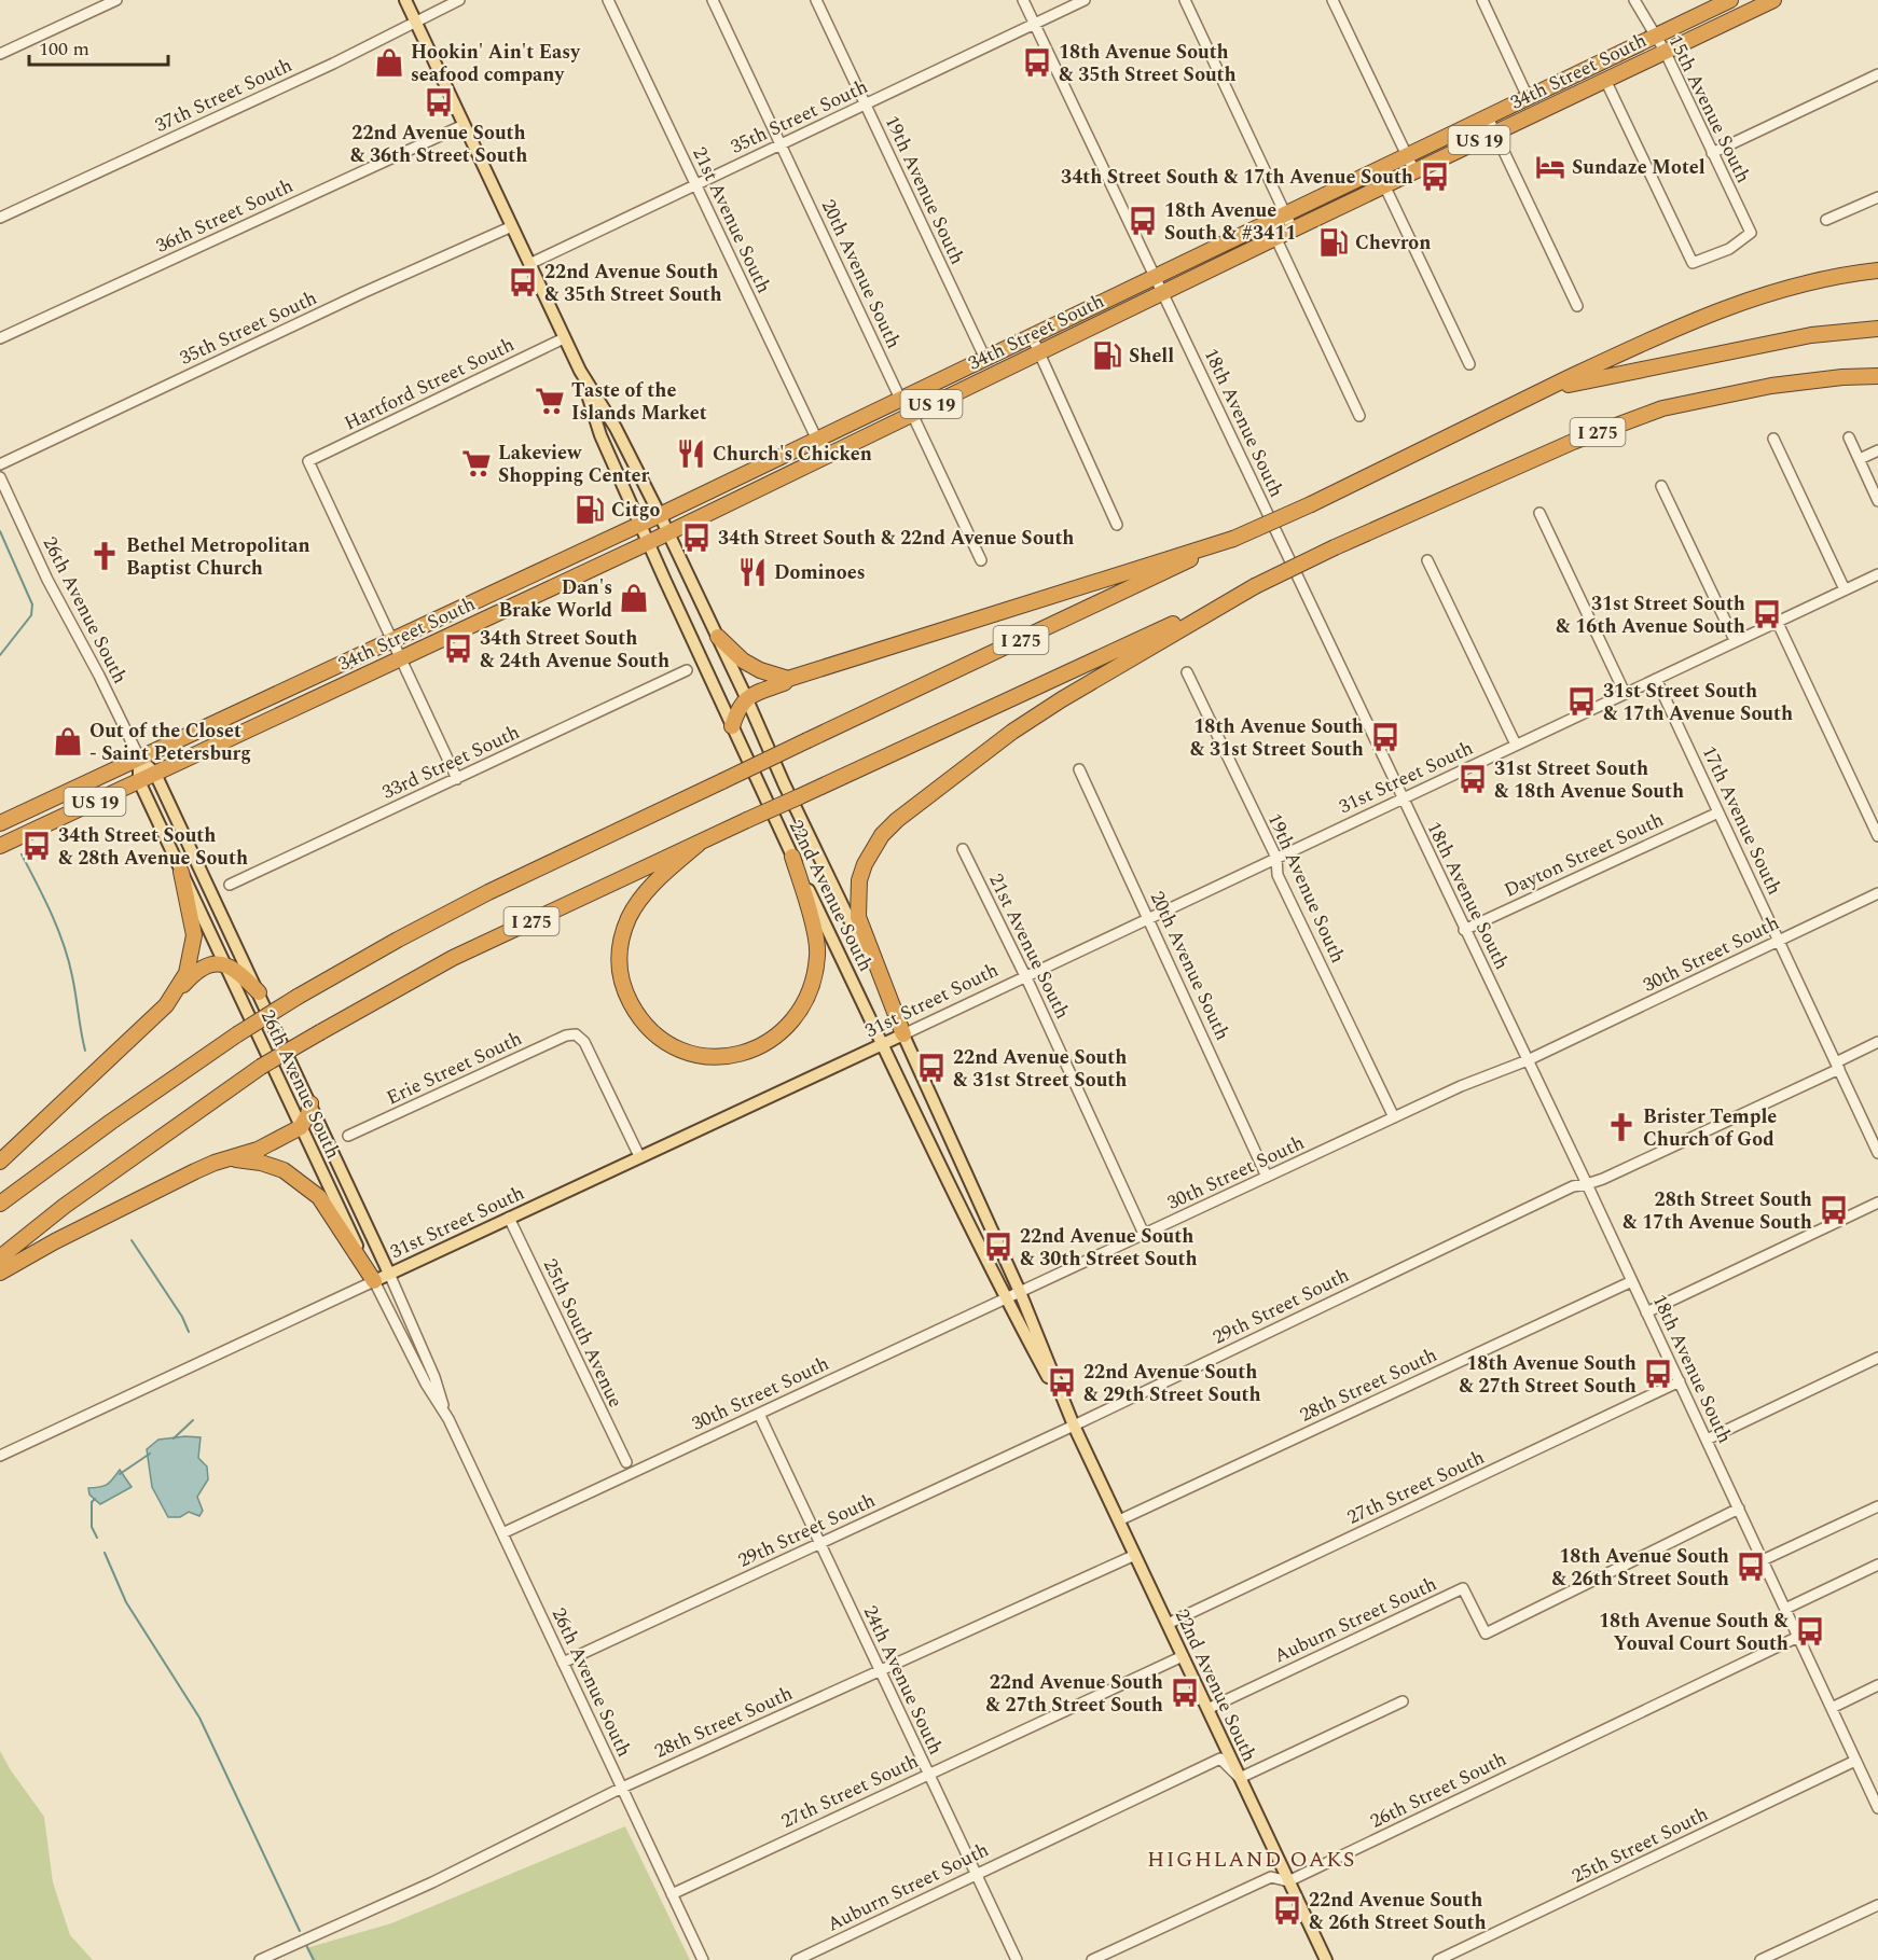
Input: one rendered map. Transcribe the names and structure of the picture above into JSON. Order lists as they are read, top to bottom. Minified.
{"streets":{"highway":["34th Street South","US 19","I 275"],"main road":["26th Avenue South","31st Street South","22nd Avenue South"],"street":["37th Street South","15th Avenue South","35th Street South","19th Avenue South","36th Street South","21st Avenue South","20th Avenue South","Hartford Street South","18th Avenue South","33rd Street South","17th Avenue South","Dayton Street South","30th Street South","Erie Street South","29th Street South","25th South Avenue","28th Street South","27th Street South","Auburn Street South","24th Avenue South","26th Street South","25th Street South"]},"crossings":[["34th Street South","15th Avenue South"],["34th Street South","19th Avenue South"],["34th Street South","21st Avenue South"],["34th Street South","20th Avenue South"],["34th Street South","Hartford Street South"],["34th Street South","18th Avenue South"],["34th Street South","26th Avenue South"],["34th Street South","22nd Avenue South"],["37th Street South","22nd Avenue South"],["35th Street South","19th Avenue South"],["35th Street South","21st Avenue South"],["35th Street South","20th Avenue South"],["35th Street South","18th Avenue South"],["35th Street South","22nd Avenue South"],["19th Avenue South","31st Street South"],["19th Avenue South","30th Street South"],["36th Street South","22nd Avenue South"],["21st Avenue South","31st Street South"],["21st Avenue South","30th Street South"],["20th Avenue South","31st Street South"],["20th Avenue South","30th Street South"],["Hartford Street South","22nd Avenue South"],["18th Avenue South","31st Street South"],["18th Avenue South","Dayton Street South"],["18th Avenue South","30th Street South"],["18th Avenue South","29th Street South"],["18th Avenue South","28th Street South"],["18th Avenue South","27th Street South"],["18th Avenue South","Auburn Street South"],["18th Avenue South","26th Street South"],["18th Avenue South","25th Street South"],["26th Avenue South","31st Street South"],["26th Avenue South","30th Street South"],["26th Avenue South","29th Street South"],["26th Avenue South","28th Street South"],["26th Avenue South","27th Street South"],["31st Street South","17th Avenue South"],["31st Street South","22nd Avenue South"],["31st Street South","Erie Street South"],["31st Street South","25th South Avenue"],["17th Avenue South","Dayton Street South"],["17th Avenue South","30th Street South"],["17th Avenue South","29th Street South"],["22nd Avenue South","30th Street South"],["22nd Avenue South","29th Street South"],["22nd Avenue South","28th Street South"],["22nd Avenue South","27th Street South"],["22nd Avenue South","Auburn Street South"],["22nd Avenue South","26th Street South"],["30th Street South","24th Avenue South"],["29th Street South","24th Avenue South"],["28th Street South","24th Avenue South"],["27th Street South","24th Avenue South"],["Auburn Street South","24th Avenue South"]],"districts":["HIGHLAND OAKS"],"places":{"shop":["Hookin' Ain't Easy seafood company","Dan's Brake World","Out of the Closet - Saint Petersburg"],"bus stop":["18th Avenue South & 35th Street South","22nd Avenue South & 36th Street South","34th Street South & 17th Avenue South","18th Avenue South & #3411","22nd Avenue South & 35th Street South","34th Street South & 22nd Avenue South","31st Street South & 16th Avenue South","34th Street South & 24th Avenue South","31st Street South & 17th Avenue South","18th Avenue South & 31st Street South","31st Street South & 18th Avenue South","34th Street South & 28th Avenue South","22nd Avenue South & 31st Street South","28th Street South & 17th Avenue South","22nd Avenue South & 30th Street South","18th Avenue South & 27th Street South","22nd Avenue South & 29th Street South","18th Avenue South & 26th Street South","18th Avenue South & Youval Court South","22nd Avenue South & 27th Street South","22nd Avenue South & 26th Street South"],"hotel":["Sundaze Motel"],"fuel station":["Chevron","Shell","Citgo"],"supermarket":["Taste of the Islands Market","Lakeview Shopping Center"],"restaurant":["Church's Chicken","Dominoes"],"church":["Bethel Metropolitan Baptist Church","Brister Temple Church of God"]},"scale_bar":"100 m"}
